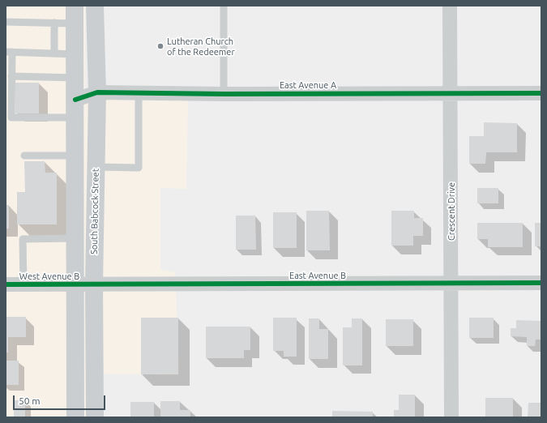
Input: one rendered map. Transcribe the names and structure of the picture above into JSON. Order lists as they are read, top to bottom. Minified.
{"streets":{"main road":["South Babcock Street"],"street":["East Avenue A","Crescent Drive","East Avenue B","West Avenue B"]},"crossings":[["East Avenue A","South Babcock Street"],["East Avenue A","Crescent Drive"],["South Babcock Street","East Avenue B"],["South Babcock Street","West Avenue B"],["Crescent Drive","East Avenue B"],["East Avenue B","West Avenue B"]],"places":["Lutheran Church of the Redeemer"],"scale_bar":"50 m"}
